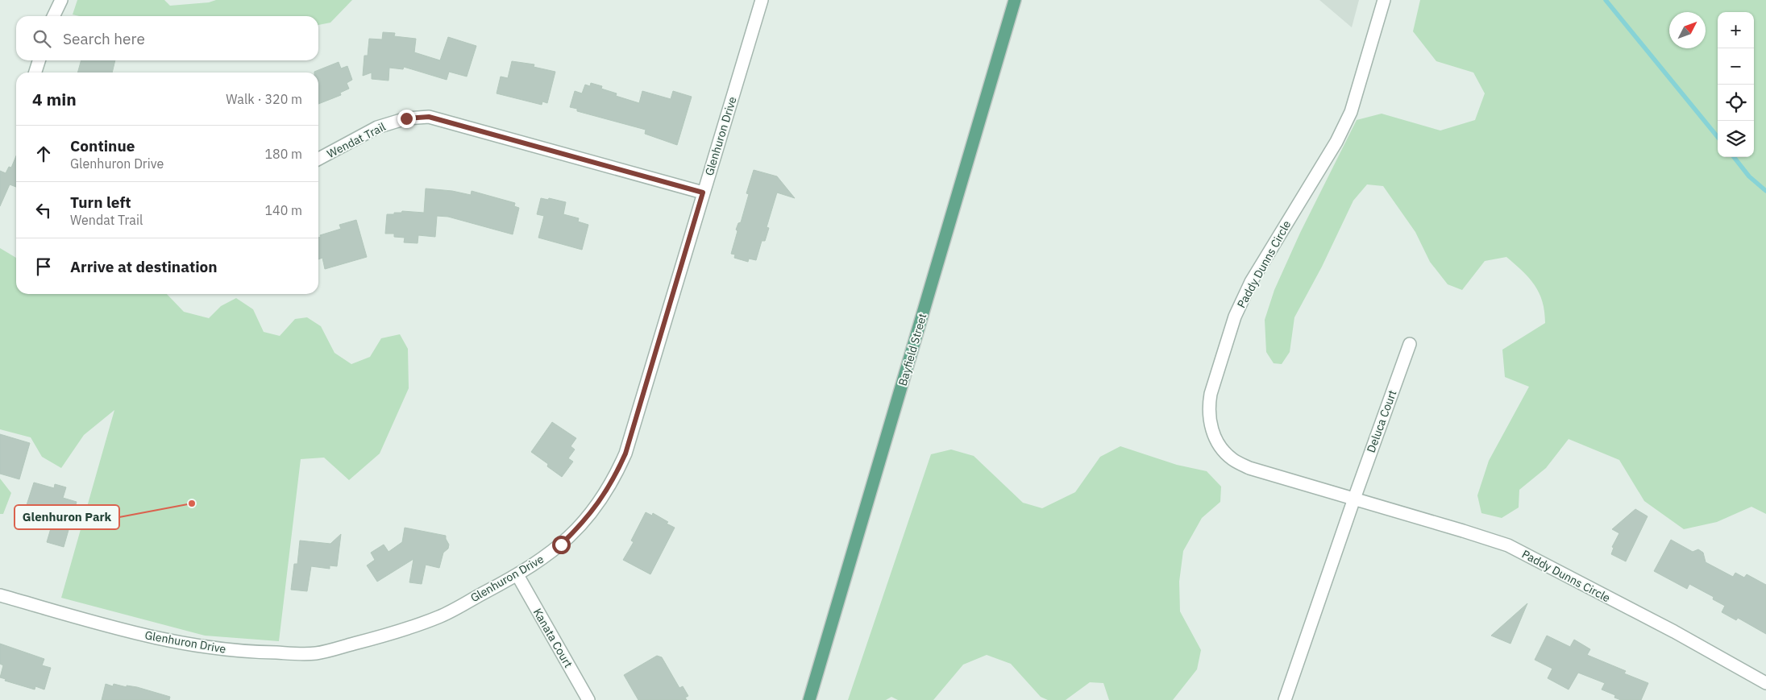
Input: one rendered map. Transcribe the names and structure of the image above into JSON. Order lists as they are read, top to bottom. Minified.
{"streets":{"main road":["Bayfield Street"],"street":["Glenhuron Drive","Wendat Trail","Paddy Dunns Circle","Deluca Court","Kanata Court"]},"crossings":[["Glenhuron Drive","Wendat Trail"],["Glenhuron Drive","Kanata Court"],["Paddy Dunns Circle","Deluca Court"]],"places":["Glenhuron Park"],"north":"top right","page":{"map_buttons":["+","−"],"search":"Search here","heading":["4 min","Walk · 320 m"],"list":[["Continue","Glenhuron Drive","180 m"],["Turn left","Wendat Trail","140 m"],"Arrive at destination"]}}
